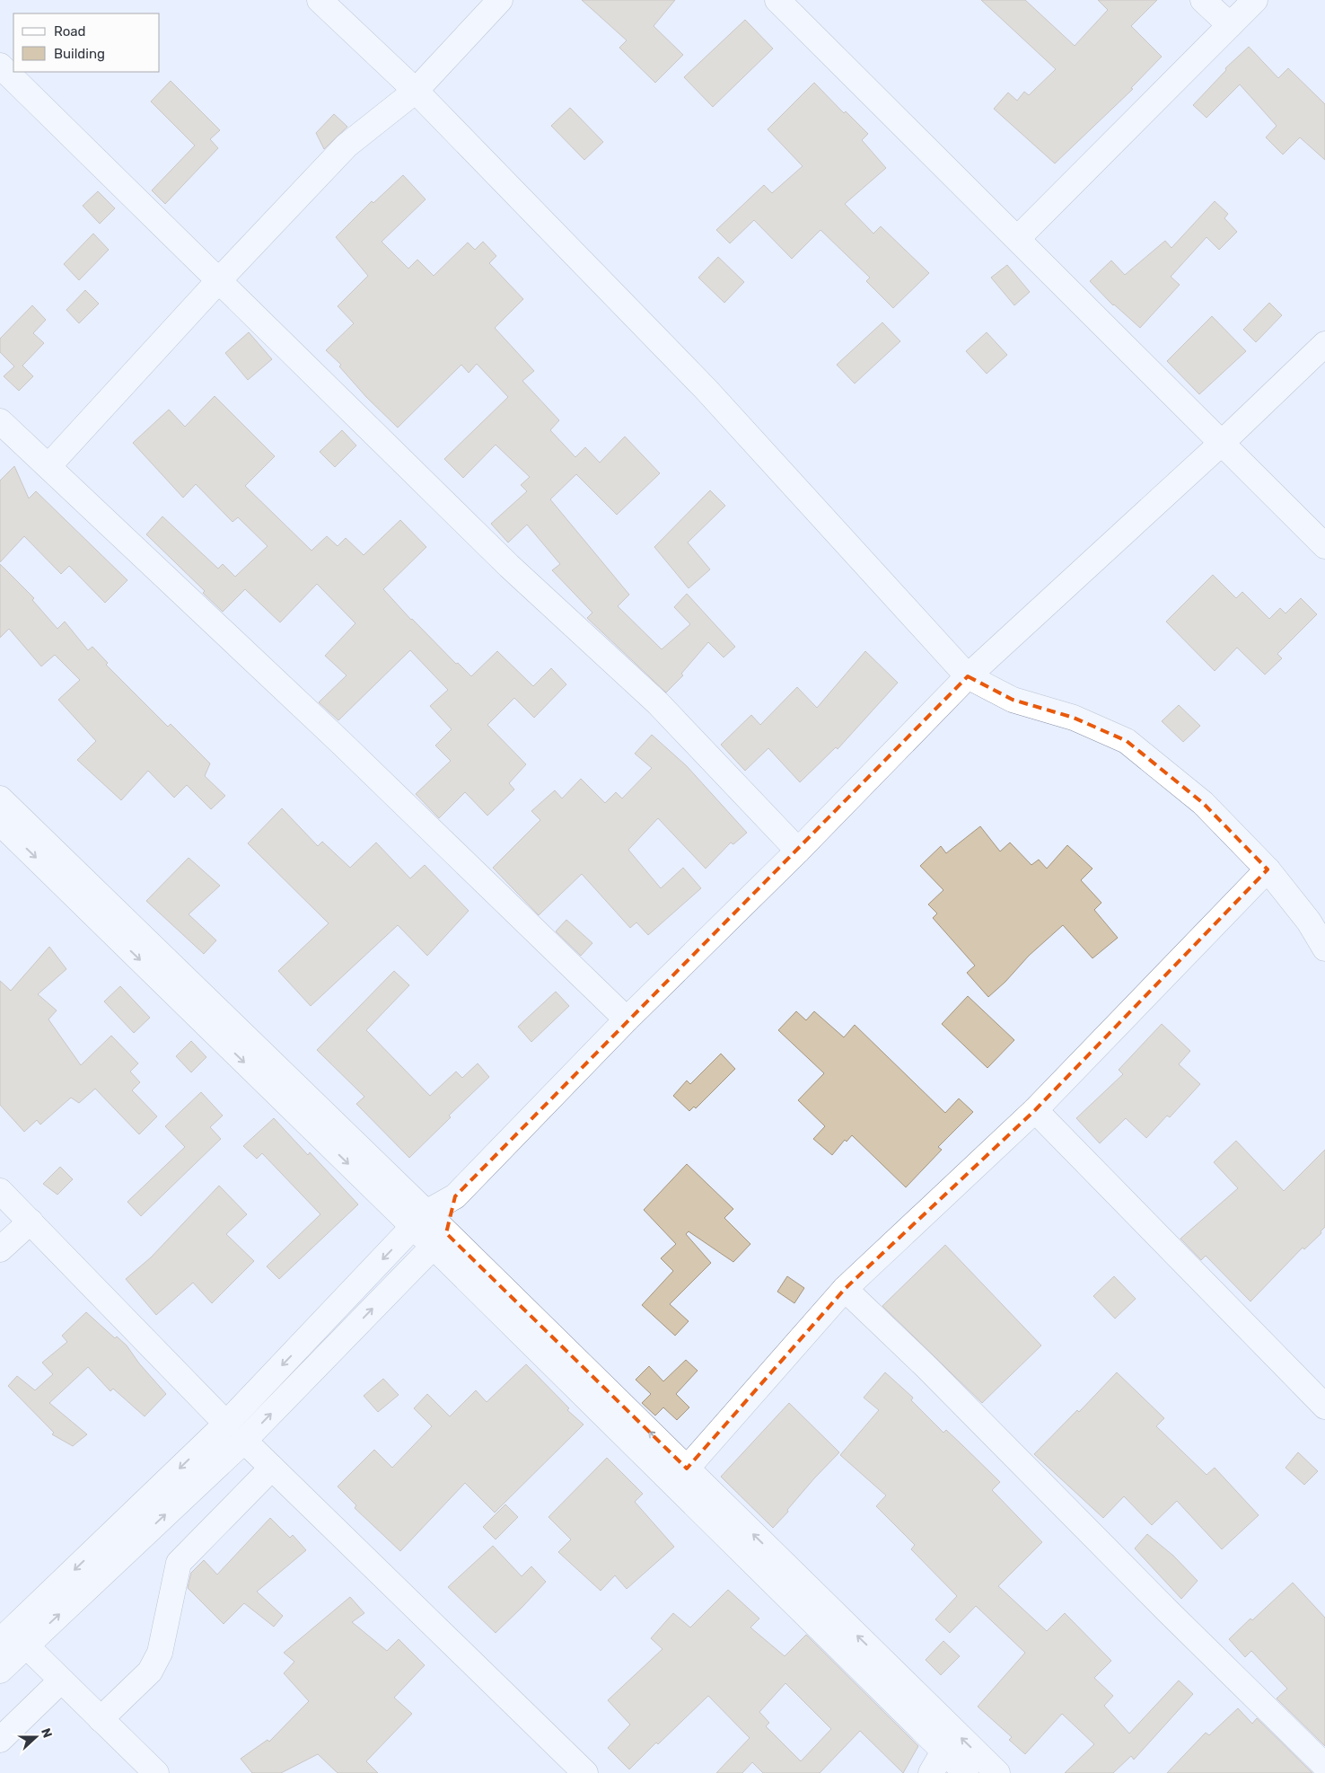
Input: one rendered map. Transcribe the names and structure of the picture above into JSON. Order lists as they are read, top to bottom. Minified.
{"legend":["Road","Building"],"north":"right"}
